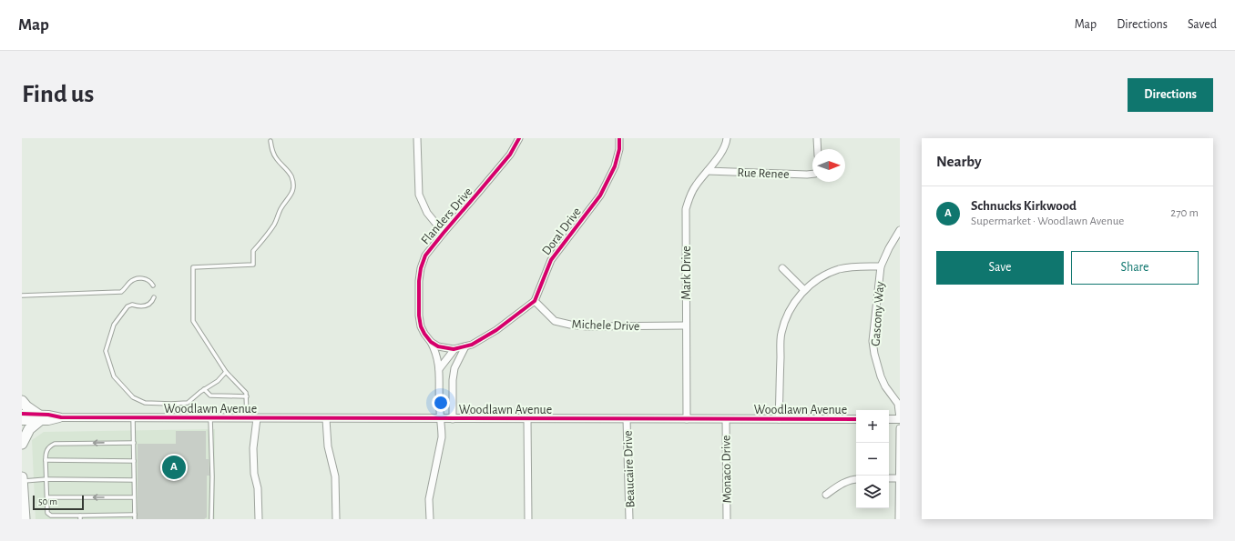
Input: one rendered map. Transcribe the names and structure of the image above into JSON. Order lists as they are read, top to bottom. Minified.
{"streets":{"street":["Rue Renee","Flanders Drive","Doral Drive","Mark Drive","Gascony Way","Michele Drive","Woodlawn Avenue","Beaucaire Drive","Monaco Drive"]},"crossings":[["Rue Renee","Mark Drive"],["Flanders Drive","Woodlawn Avenue"],["Doral Drive","Michele Drive"],["Mark Drive","Michele Drive"],["Mark Drive","Woodlawn Avenue"],["Woodlawn Avenue","Beaucaire Drive"],["Woodlawn Avenue","Monaco Drive"]],"scale_bar":"50 m","north":"right","page":{"header":"Map","nav":["Map","Directions","Saved"],"buttons":["Directions",["Save","Share"]],"title":"Find us","heading":"Nearby","list":[{"mark":"A","name":"Schnucks Kirkwood","note":"Supermarket · Woodlawn Avenue","value":"270 m"}],"map_buttons":["+","−"],"pins":"A","scale":"50 m"}}
